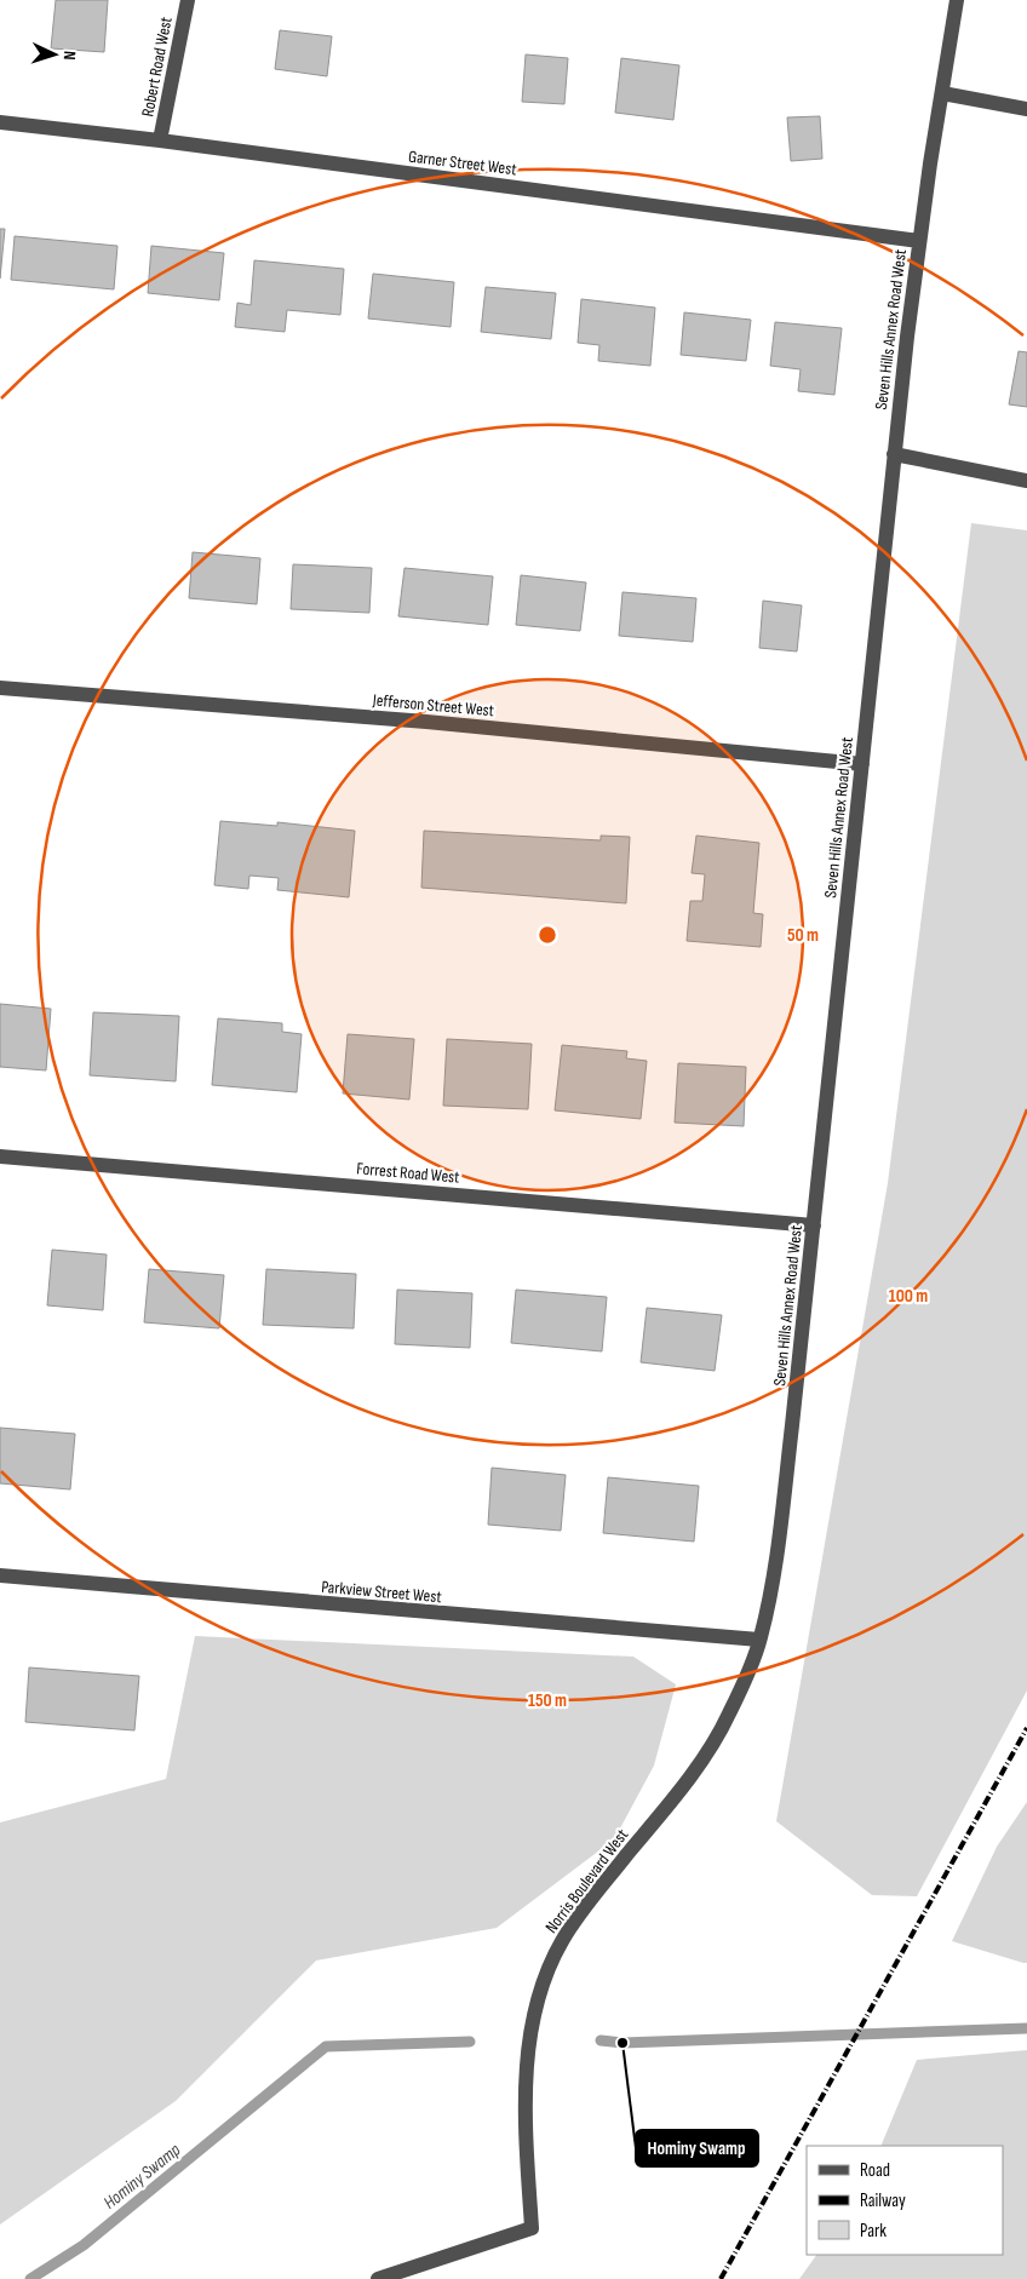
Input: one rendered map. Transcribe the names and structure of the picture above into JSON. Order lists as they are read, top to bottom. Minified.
{"streets":{"street":["Robert Road West","Garner Street West","Seven Hills Annex Road West","Jefferson Street West","Forrest Road West","Parkview Street West","Norris Boulevard West"]},"crossings":[["Robert Road West","Garner Street West"],["Garner Street West","Seven Hills Annex Road West"],["Seven Hills Annex Road West","Jefferson Street West"],["Seven Hills Annex Road West","Forrest Road West"],["Seven Hills Annex Road West","Parkview Street West"],["Seven Hills Annex Road West","Norris Boulevard West"],["Parkview Street West","Norris Boulevard West"]],"water":["Hominy Swamp"],"places":["Hominy Swamp"],"legend":["Road","Railway","Park"],"north":"right","rings":["50 m","100 m","150 m"]}
